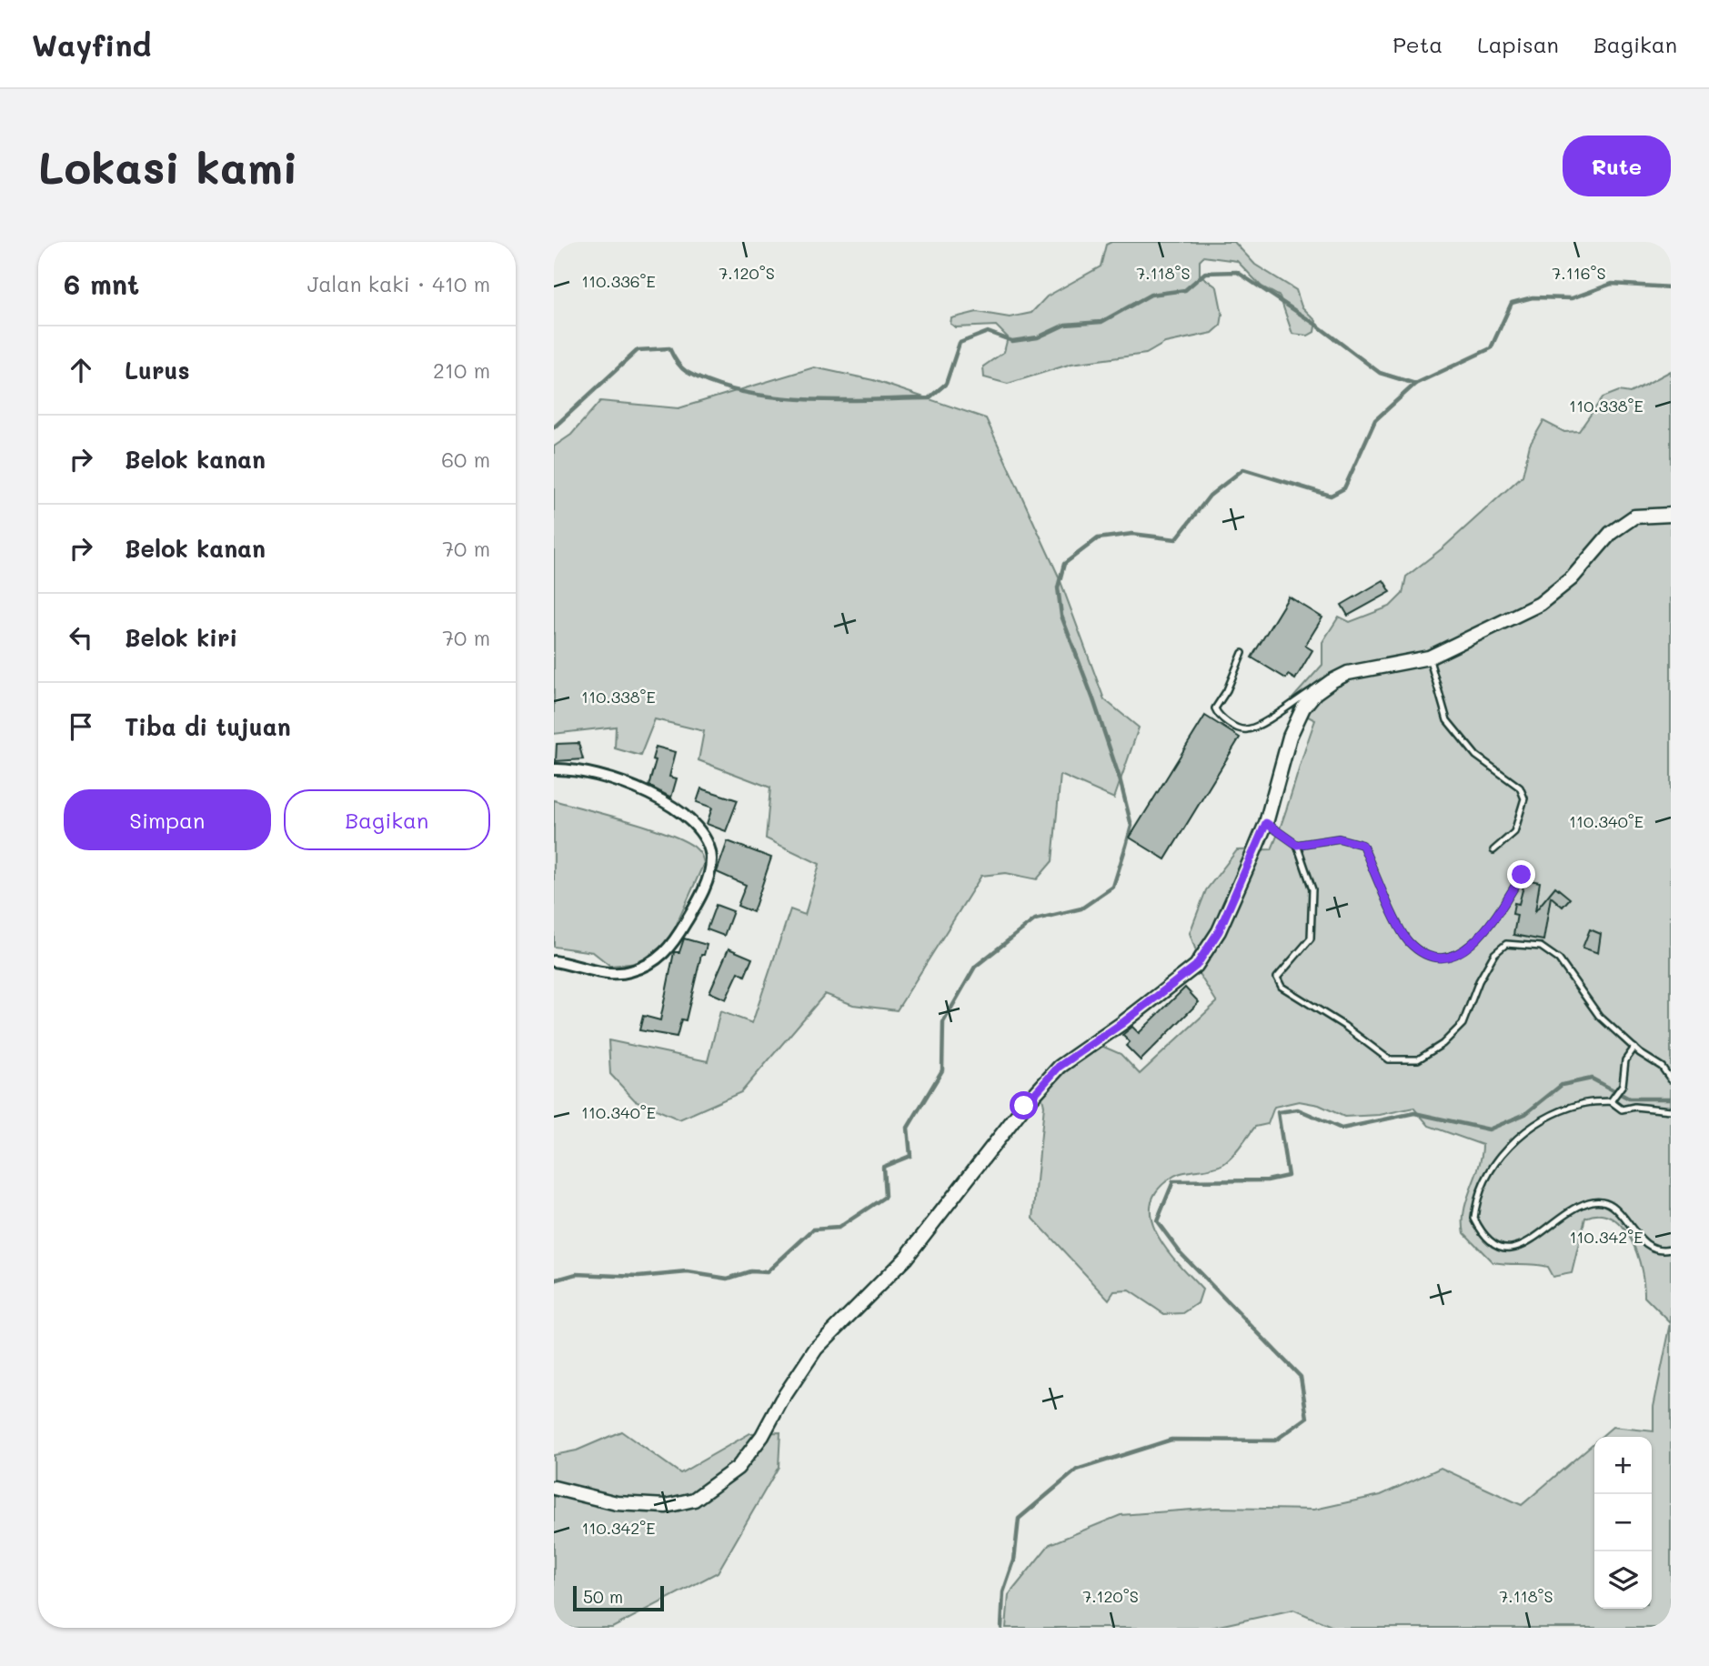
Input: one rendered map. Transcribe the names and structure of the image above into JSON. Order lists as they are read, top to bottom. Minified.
{"scale_bar":"50 m","page":{"header":"Wayfind","nav":["Peta","Lapisan","Bagikan"],"buttons":["Rute",["Simpan","Bagikan"]],"title":"Lokasi kami","heading":["6 mnt","Jalan kaki · 410 m"],"list":[["Lurus","210 m"],["Belok kanan","60 m"],["Belok kanan","70 m"],["Belok kiri","70 m"],"Tiba di tujuan"],"map_buttons":["+","−"],"scale":"50 m"},"coordinates":["7.120°S","7.118°S","7.116°S","110.336°E","110.338°E","110.340°E","110.342°E"]}
